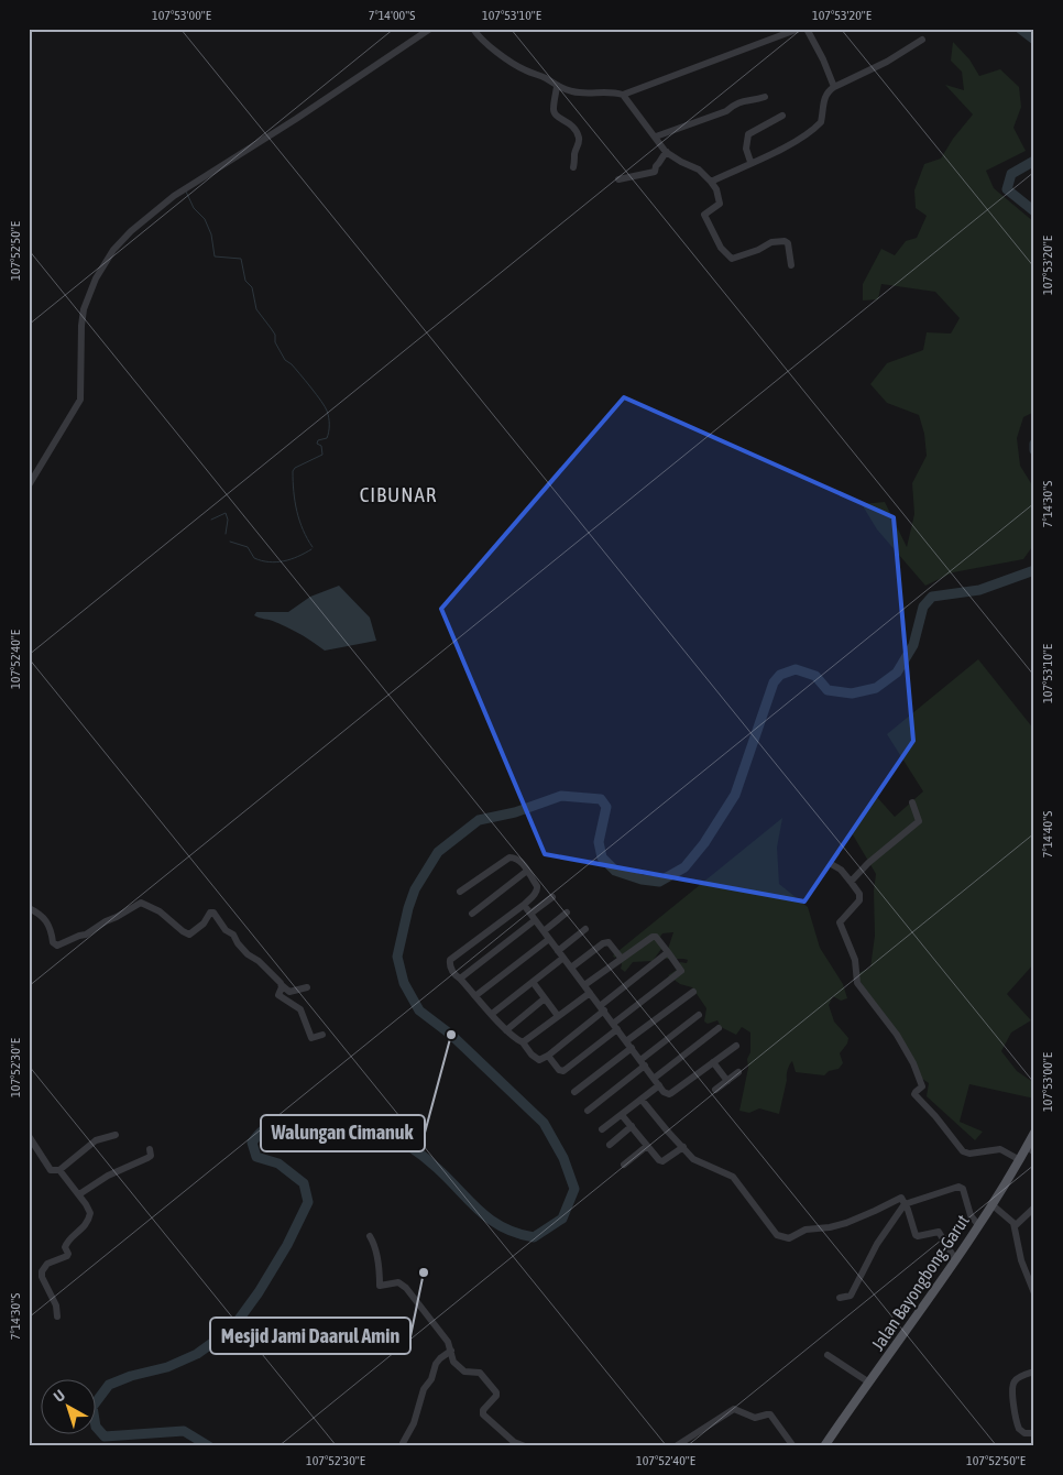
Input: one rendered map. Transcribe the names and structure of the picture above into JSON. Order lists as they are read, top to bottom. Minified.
{"streets":{"main road":["Jalan Bayongbong-Garut"]},"districts":["CIBUNAR"],"places":["Walungan Cimanuk","Mesjid Jami Daarul Amin"],"north":"top left","coordinates":["107°53'00\"E","7°14'00\"S","107°53'10\"E","107°53'20\"E","107°52'50\"E","7°14'30\"S","107°52'40\"E","7°14'40\"S","107°52'30\"E"]}
